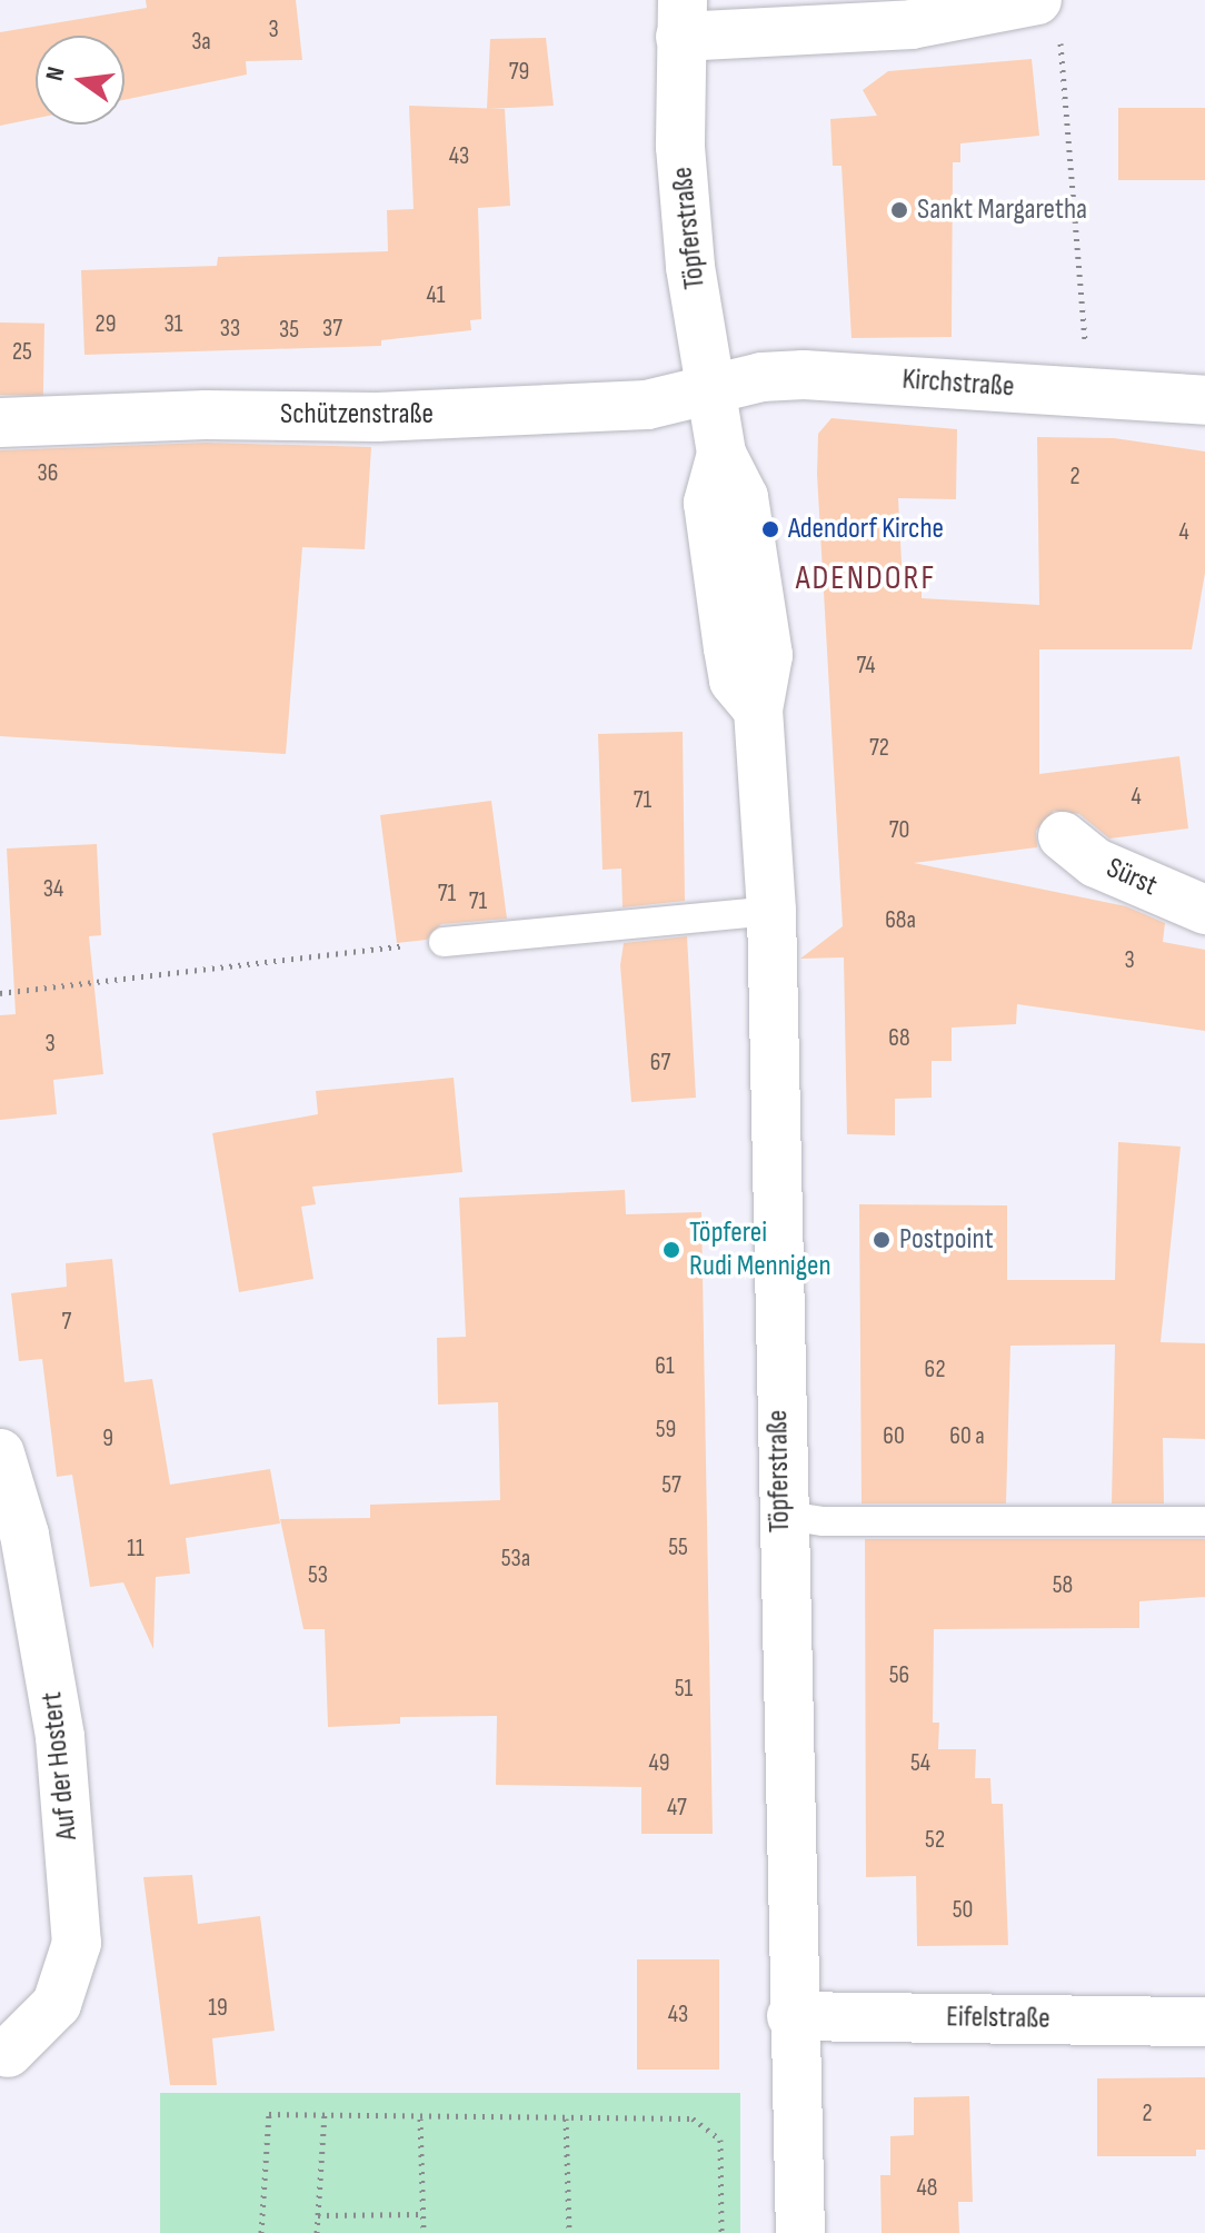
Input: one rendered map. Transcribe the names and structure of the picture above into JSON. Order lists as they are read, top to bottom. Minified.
{"streets":{"street":["Töpferstraße","Kirchstraße","Schützenstraße","Sürst","Auf der Hostert","Eifelstraße"]},"crossings":[["Töpferstraße","Kirchstraße"],["Töpferstraße","Schützenstraße"],["Töpferstraße","Eifelstraße"],["Kirchstraße","Schützenstraße"]],"districts":["ADENDORF"],"places":["Sankt Margaretha","Adendorf Kirche","Postpoint","Töpferei Rudi Mennigen"],"house_numbers":["3","3a","79","43","41","29","31","33","37","35","25","36","2","4","74","72","4","71","70","34","71","71","68a","3","68","3","67","7","61","62","59","60","60 a","9","57","55","11","53a","53","58","56","51","49","54","47","52","50","19","43","2","48"],"north":"left"}
